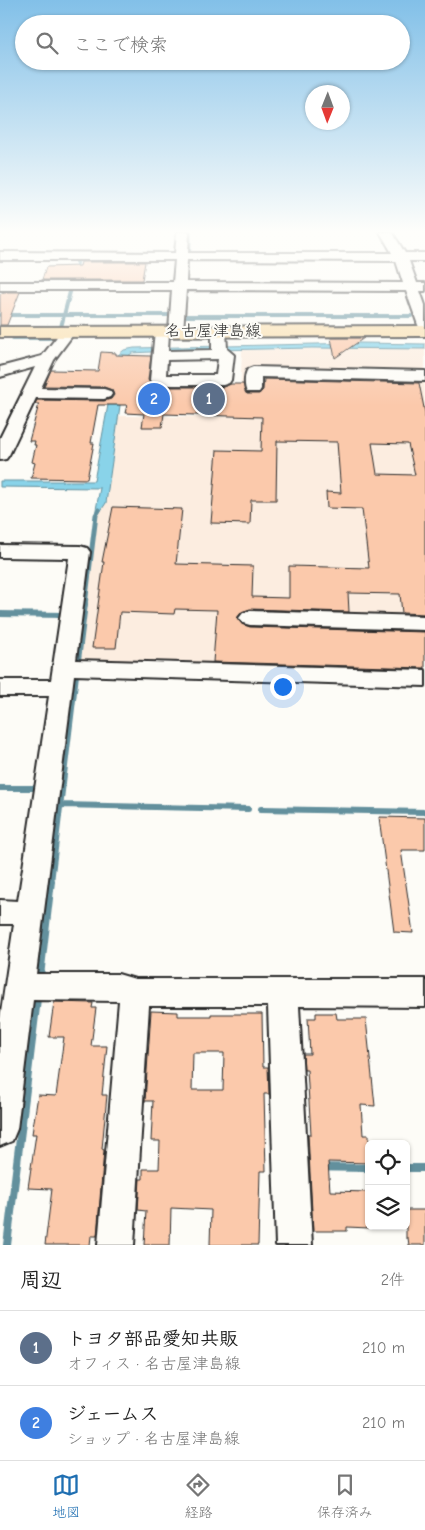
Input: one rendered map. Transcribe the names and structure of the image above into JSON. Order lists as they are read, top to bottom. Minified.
{"streets":{"main road":["名古屋津島線"]},"north":"bottom","page":{"search":"ここで検索","pins":["1","2"],"heading":["周辺","2件"],"list":[{"mark":"1","name":"トヨタ部品愛知共販","note":"オフィス · 名古屋津島線","value":"210 m"},{"mark":"2","name":"ジェームス","note":"ショップ · 名古屋津島線","value":"210 m"}],"nav":["地図","経路","保存済み"]}}
